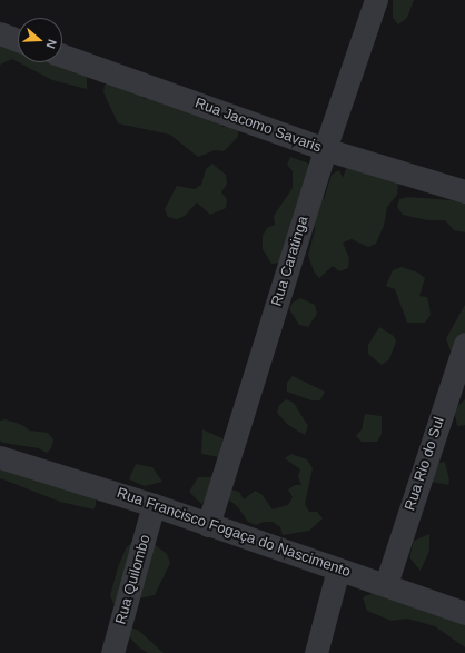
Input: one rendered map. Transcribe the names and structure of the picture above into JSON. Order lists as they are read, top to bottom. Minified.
{"streets":{"street":["Rua Jacomo Savaris","Rua Caratinga","Rua Rio do Sul","Rua Francisco Fogaça do Nascimento","Rua Quilombo"]},"crossings":[["Rua Jacomo Savaris","Rua Caratinga"],["Rua Caratinga","Rua Francisco Fogaça do Nascimento"],["Rua Rio do Sul","Rua Francisco Fogaça do Nascimento"],["Rua Francisco Fogaça do Nascimento","Rua Quilombo"]],"north":"right"}
